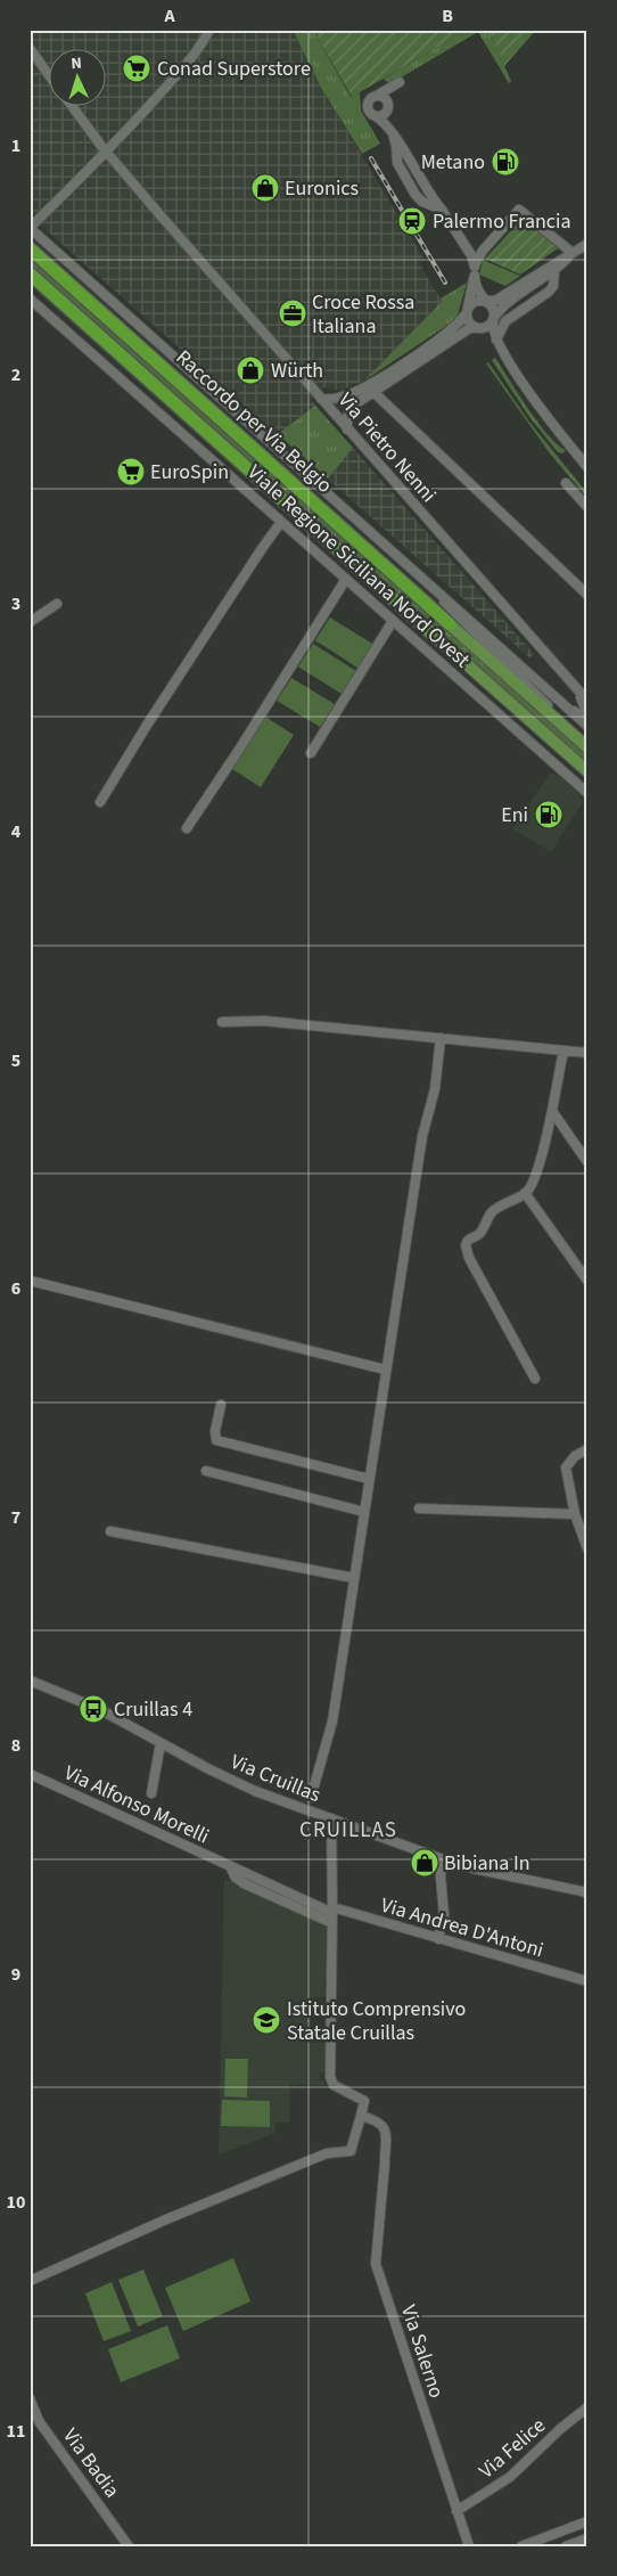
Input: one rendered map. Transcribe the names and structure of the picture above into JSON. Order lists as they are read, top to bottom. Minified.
{"streets":{"highway":["Raccordo per Via Belgio"],"main road":["Viale Regione Siciliana Nord Ovest"],"street":["Via Pietro Nenni","Via Cruillas","Via Alfonso Morelli","Via Andrea D'Antoni","Via Salerno","Via Felice","Via Badia"]},"crossings":[["Raccordo per Via Belgio","Viale Regione Siciliana Nord Ovest"],["Via Pietro Nenni","Viale Regione Siciliana Nord Ovest"],["Via Alfonso Morelli","Via Andrea D'Antoni"],["Via Salerno","Via Felice"]],"districts":["CRUILLAS"],"places":{"supermarket":["Conad Superstore","EuroSpin"],"fuel station":["Metano","Eni"],"shop":["Euronics","Würth","Bibiana In"],"station":["Palermo Francia"],"office":["Croce Rossa Italiana"],"bus stop":["Cruillas 4"],"school or university":["Istituto Comprensivo Statale Cruillas"]},"north":"top","grid":{"columns":["A","B"],"rows":["1","2","3","4","5","6","7","8","9","10","11"]}}
